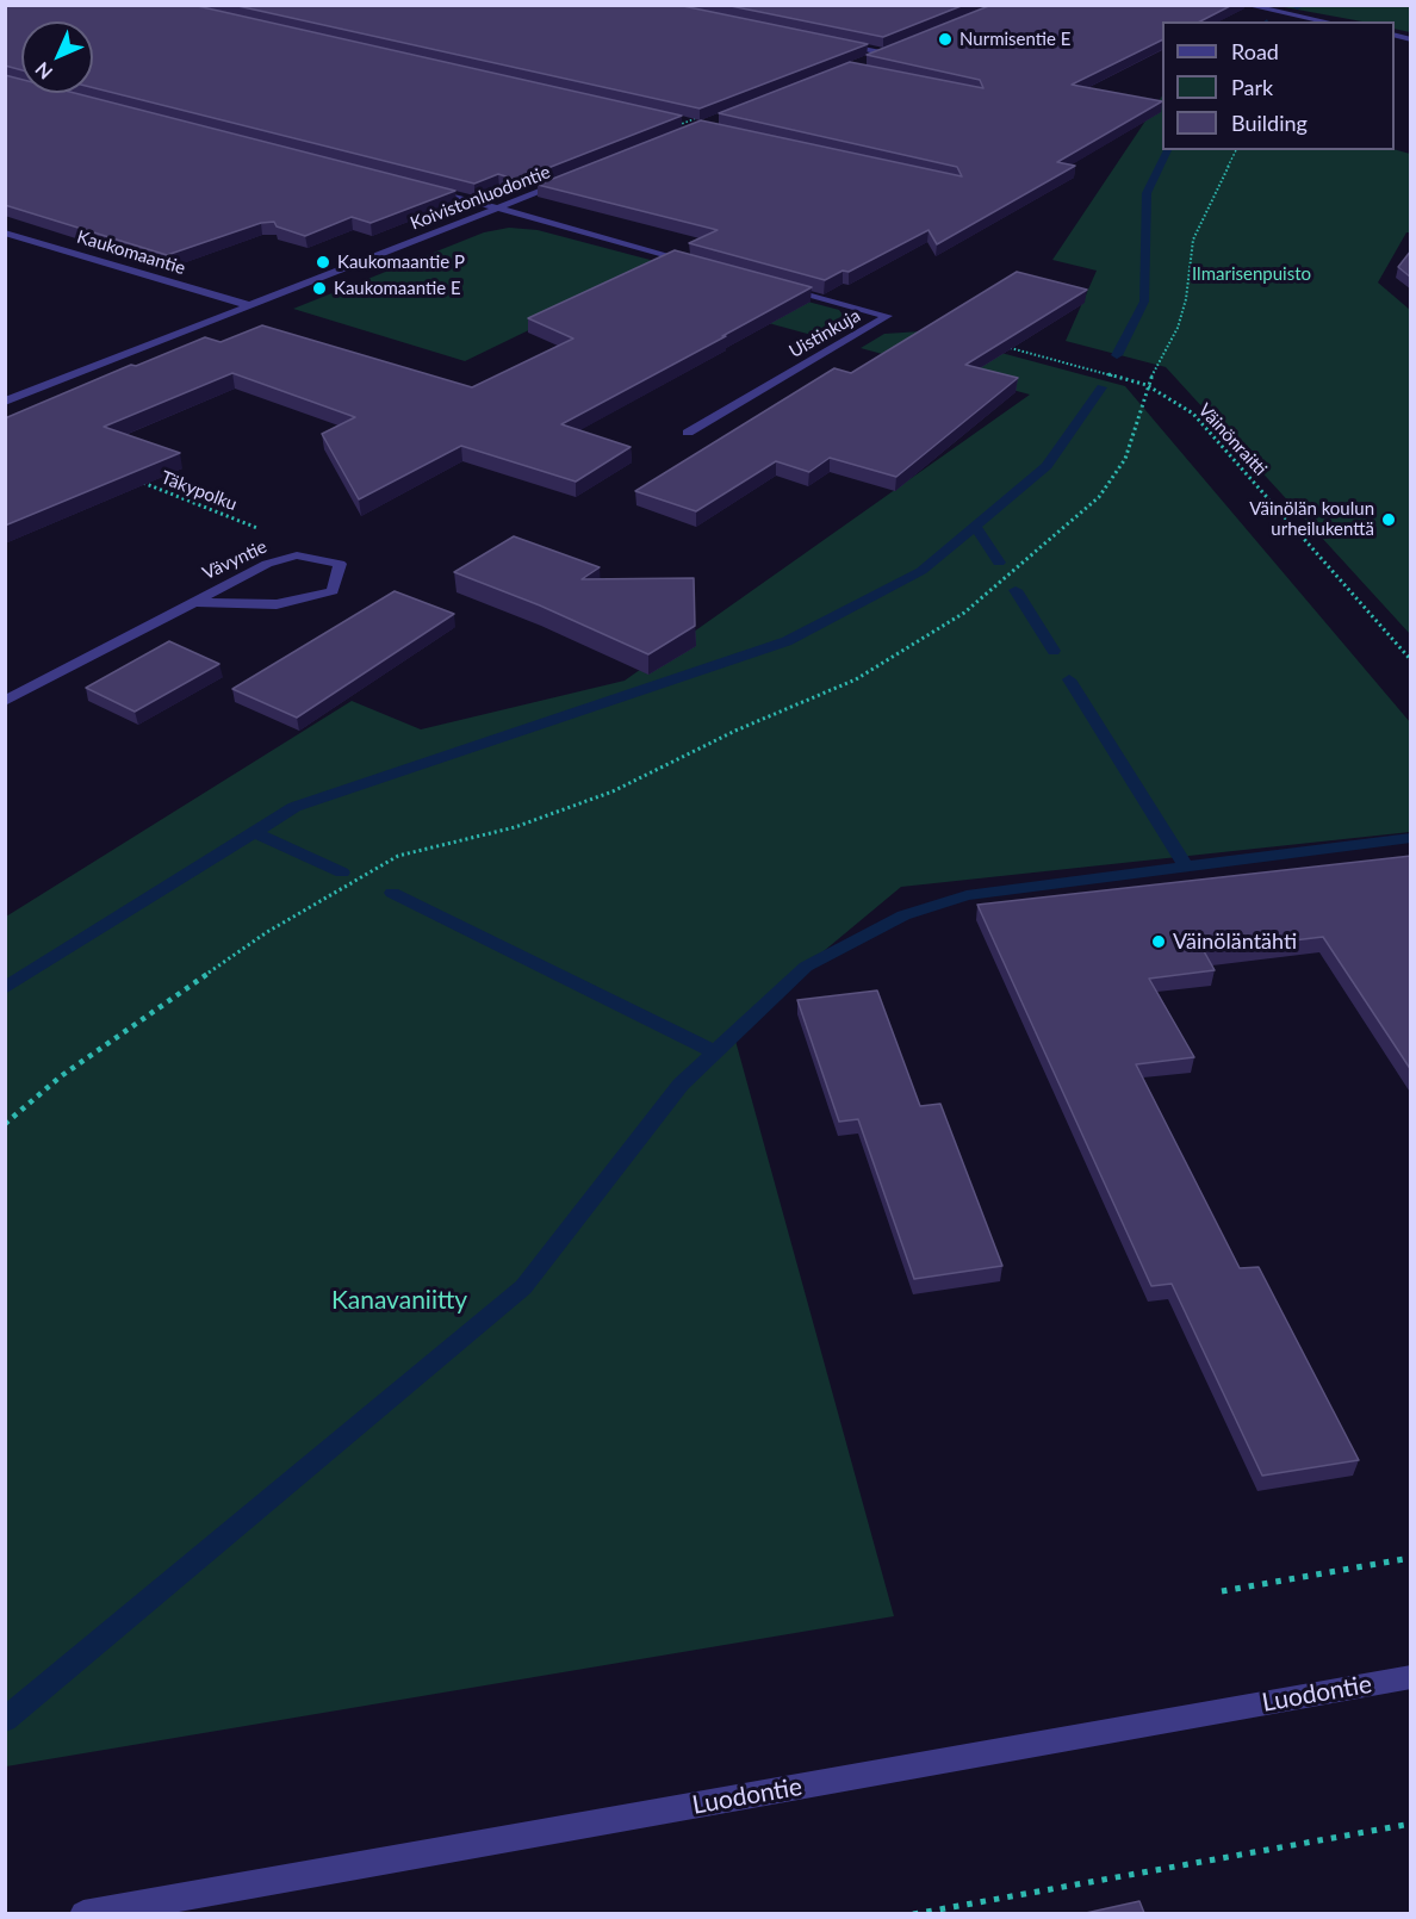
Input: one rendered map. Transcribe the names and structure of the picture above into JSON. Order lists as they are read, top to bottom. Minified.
{"streets":{"street":["Koivistonluodontie","Kaukomaantie","Uistinkuja","Vävyntie","Luodontie"],"path":["Väinönraitti","Täkypolku"]},"crossings":[["Koivistonluodontie","Kaukomaantie"],["Täkypolku","Vävyntie"]],"parks":["Ilmarisenpuisto","Kanavaniitty"],"places":["Nurmisentie E","Kaukomaantie P","Kaukomaantie E","Väinölän koulun urheilukenttä","Väinöläntähti"],"legend":["Road","Park","Building"],"north":"bottom left"}
